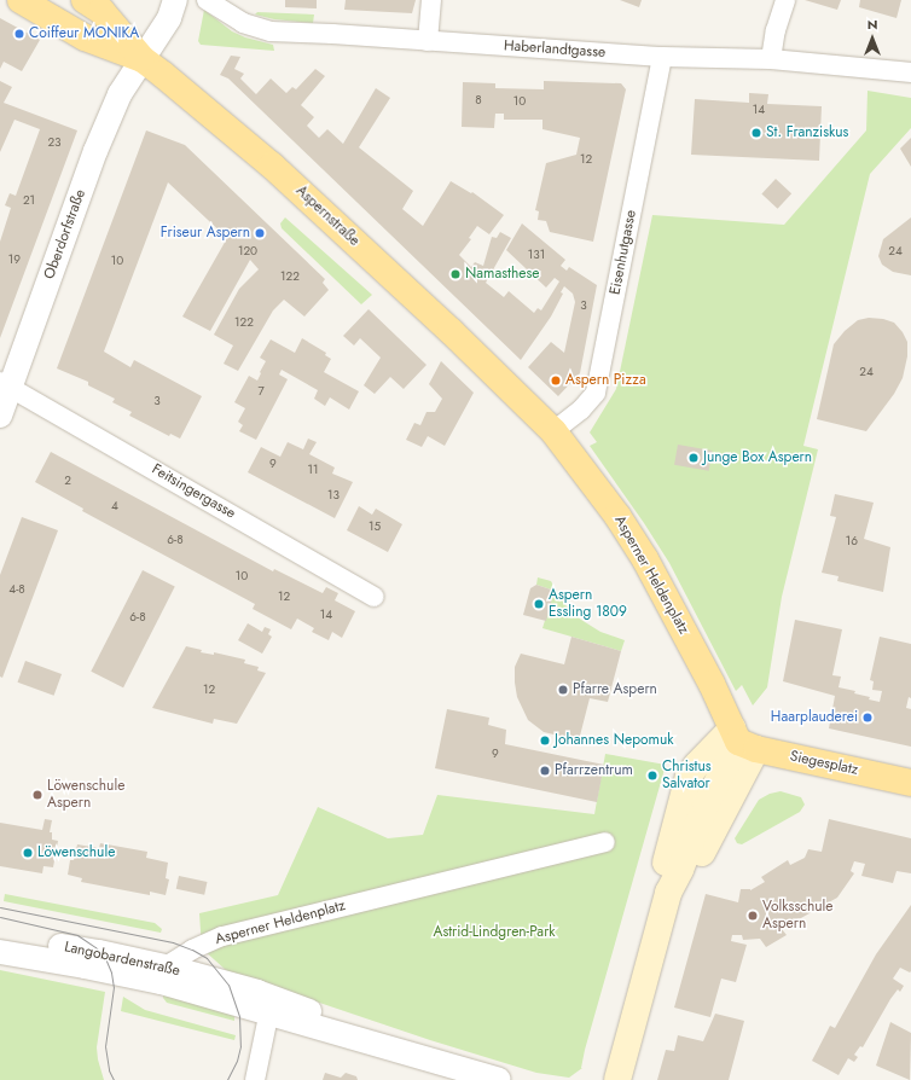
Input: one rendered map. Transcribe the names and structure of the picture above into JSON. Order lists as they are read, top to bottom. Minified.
{"streets":{"main road":["Aspernstraße","Asperner Heldenplatz","Siegesplatz"],"street":["Haberlandtgasse","Oberdorfstraße","Eisenhutgasse","Feitsingergasse","Langobardenstraße"]},"crossings":[["Haberlandtgasse","Eisenhutgasse"],["Aspernstraße","Oberdorfstraße"],["Aspernstraße","Eisenhutgasse"],["Aspernstraße","Asperner Heldenplatz"],["Oberdorfstraße","Feitsingergasse"],["Eisenhutgasse","Asperner Heldenplatz"],["Asperner Heldenplatz","Siegesplatz"],["Asperner Heldenplatz","Langobardenstraße"]],"parks":["Astrid-Lindgren-Park"],"places":["Coiffeur MONIKA","St. Franziskus","Friseur Aspern","Namasthese","Aspern Pizza","Junge Box Aspern","Aspern Essling 1809","Pfarre Aspern","Haarplauderei","Johannes Nepomuk","Pfarrzentrum","Christus Salvator","Löwenschule Aspern","Löwenschule","Volksschule Aspern"],"house_numbers":["8","10","14","23","12","21","120","24","131","19","10","122","3","122","24","7","3","9","11","2","13","4","15","6-8","16","10","4-8","12","14","6-8","12","9"],"north":"top"}
